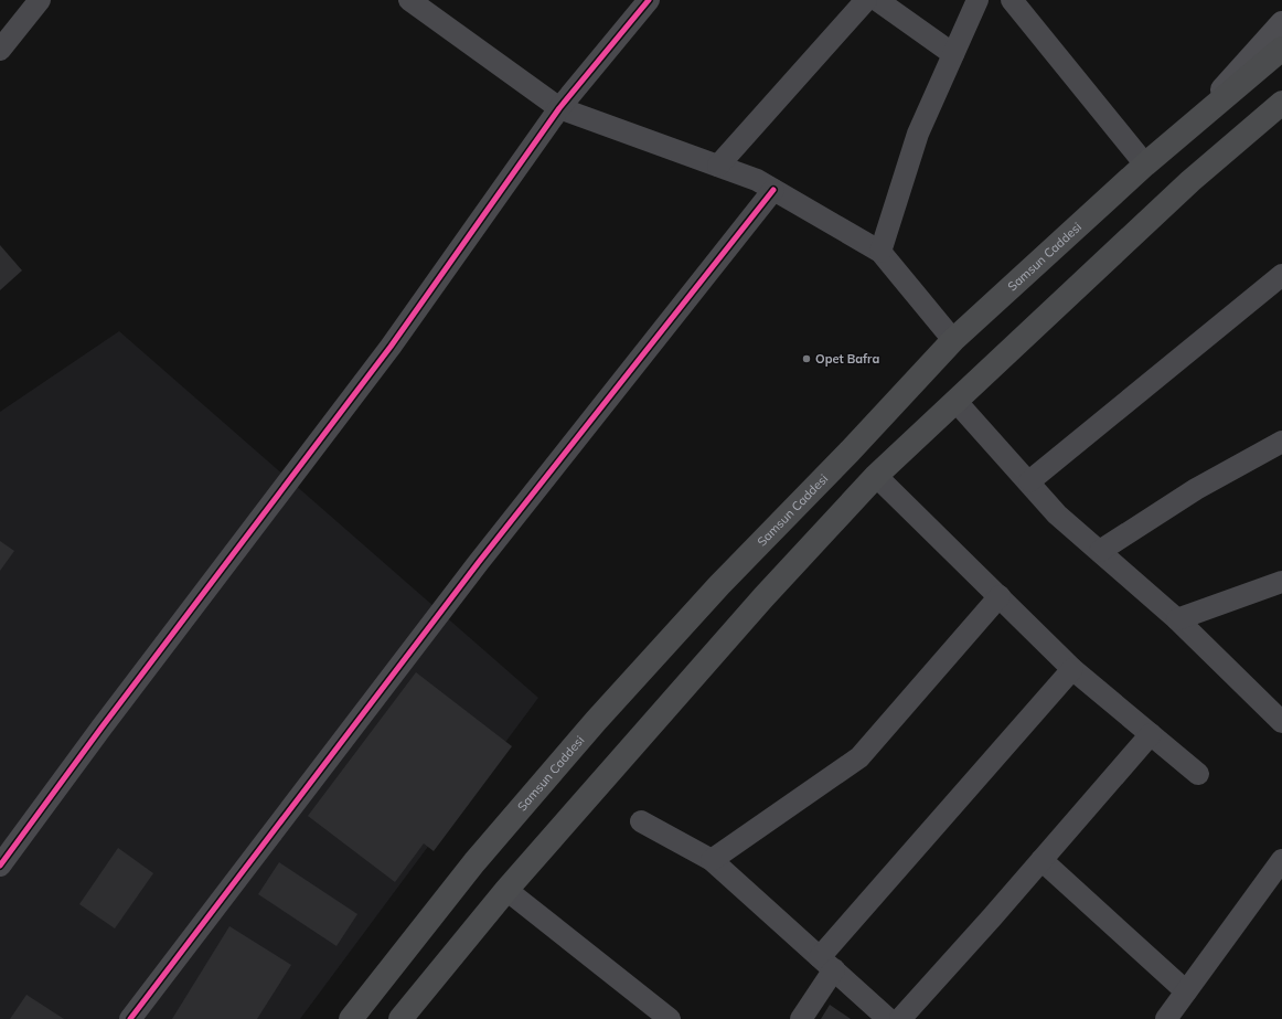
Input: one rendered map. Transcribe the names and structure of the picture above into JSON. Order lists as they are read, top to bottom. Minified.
{"streets":{"highway":["Samsun Caddesi"]},"places":["Opet Bafra"]}
